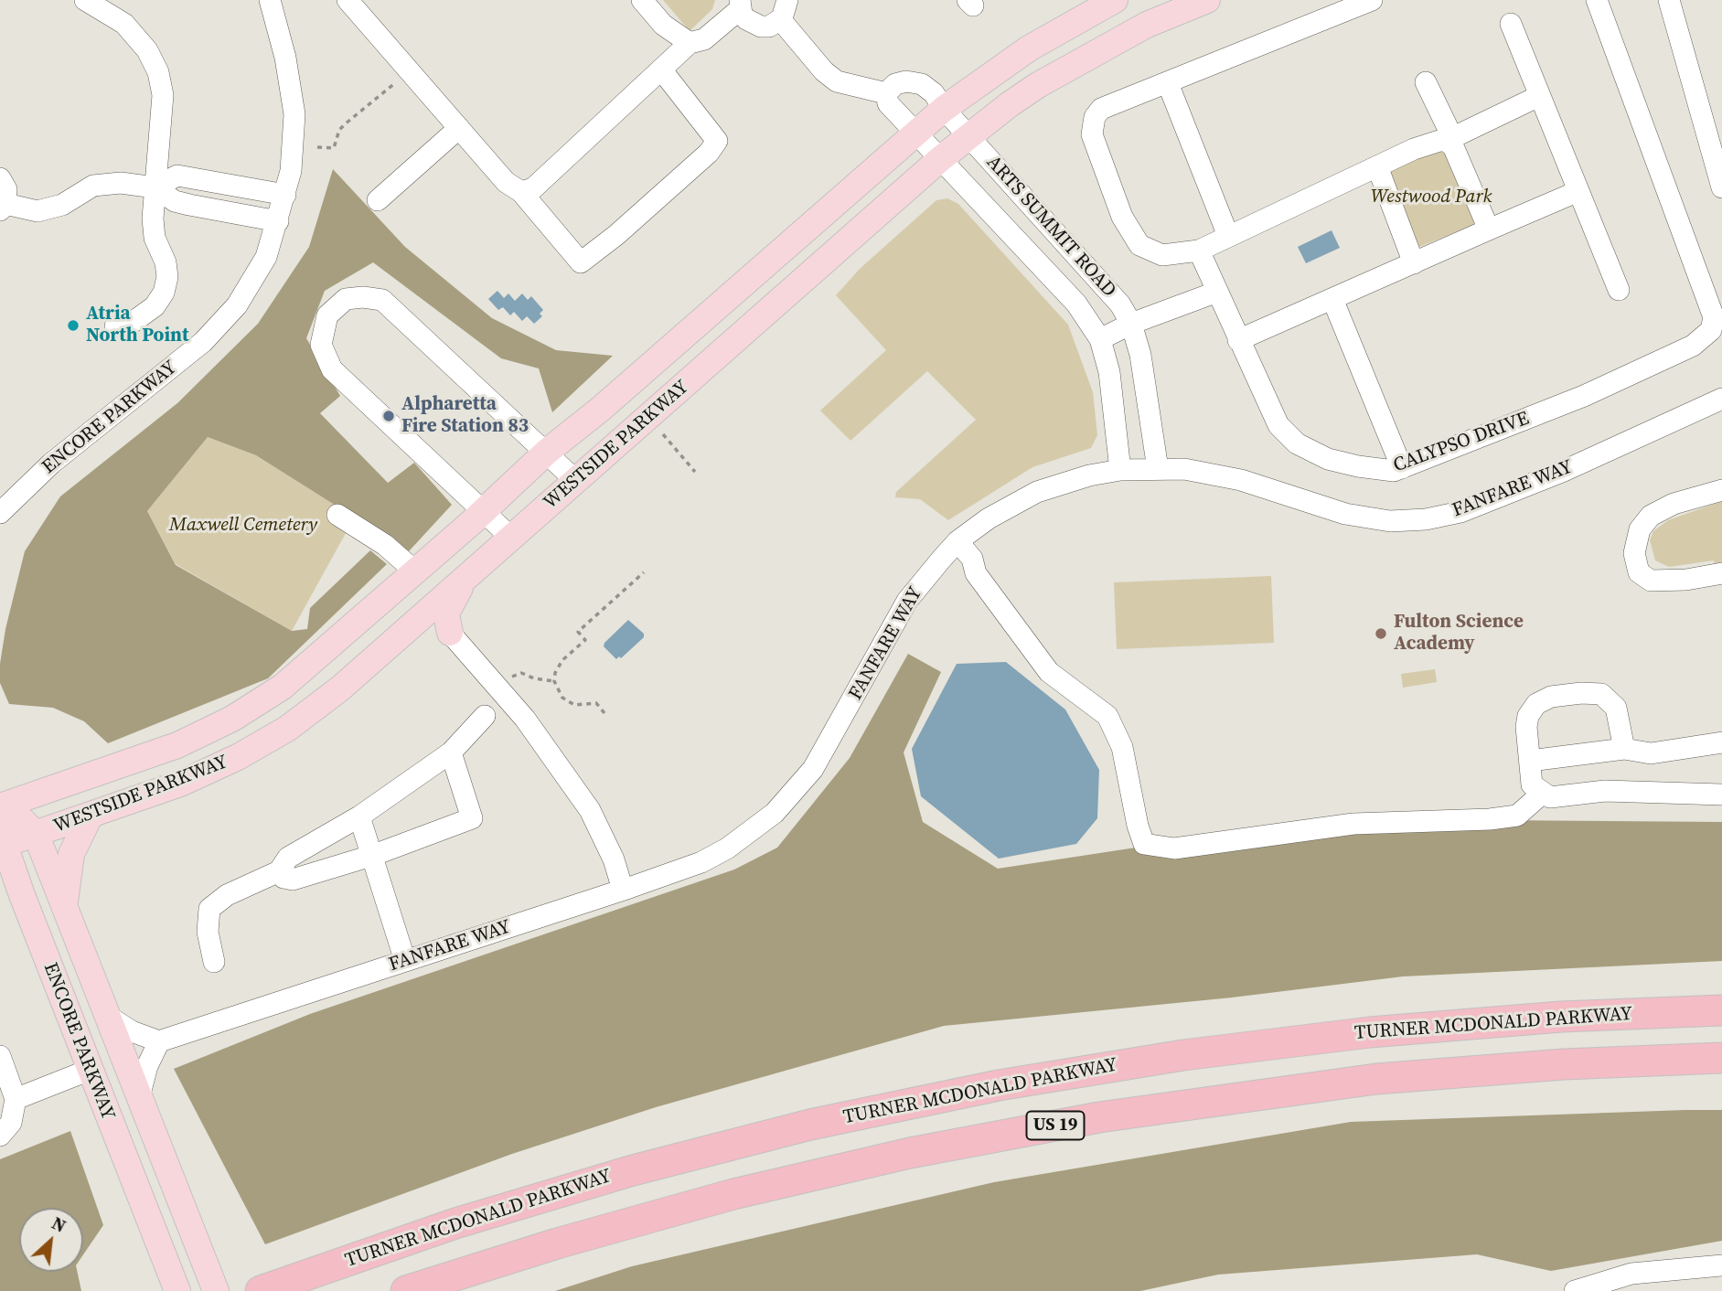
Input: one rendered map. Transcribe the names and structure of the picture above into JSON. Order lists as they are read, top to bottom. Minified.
{"streets":{"highway":["TURNER MCDONALD PARKWAY","US 19"],"main road":["ENCORE PARKWAY","WESTSIDE PARKWAY"],"street":["ARTS SUMMIT ROAD","CALYPSO DRIVE","FANFARE WAY"]},"crossings":[["ARTS SUMMIT ROAD","WESTSIDE PARKWAY"],["ARTS SUMMIT ROAD","FANFARE WAY"],["ENCORE PARKWAY","WESTSIDE PARKWAY"]],"parks":["Westwood Park","Maxwell Cemetery"],"places":["Atria North Point","Alpharetta Fire Station 83","Fulton Science Academy"],"north":"top right"}
